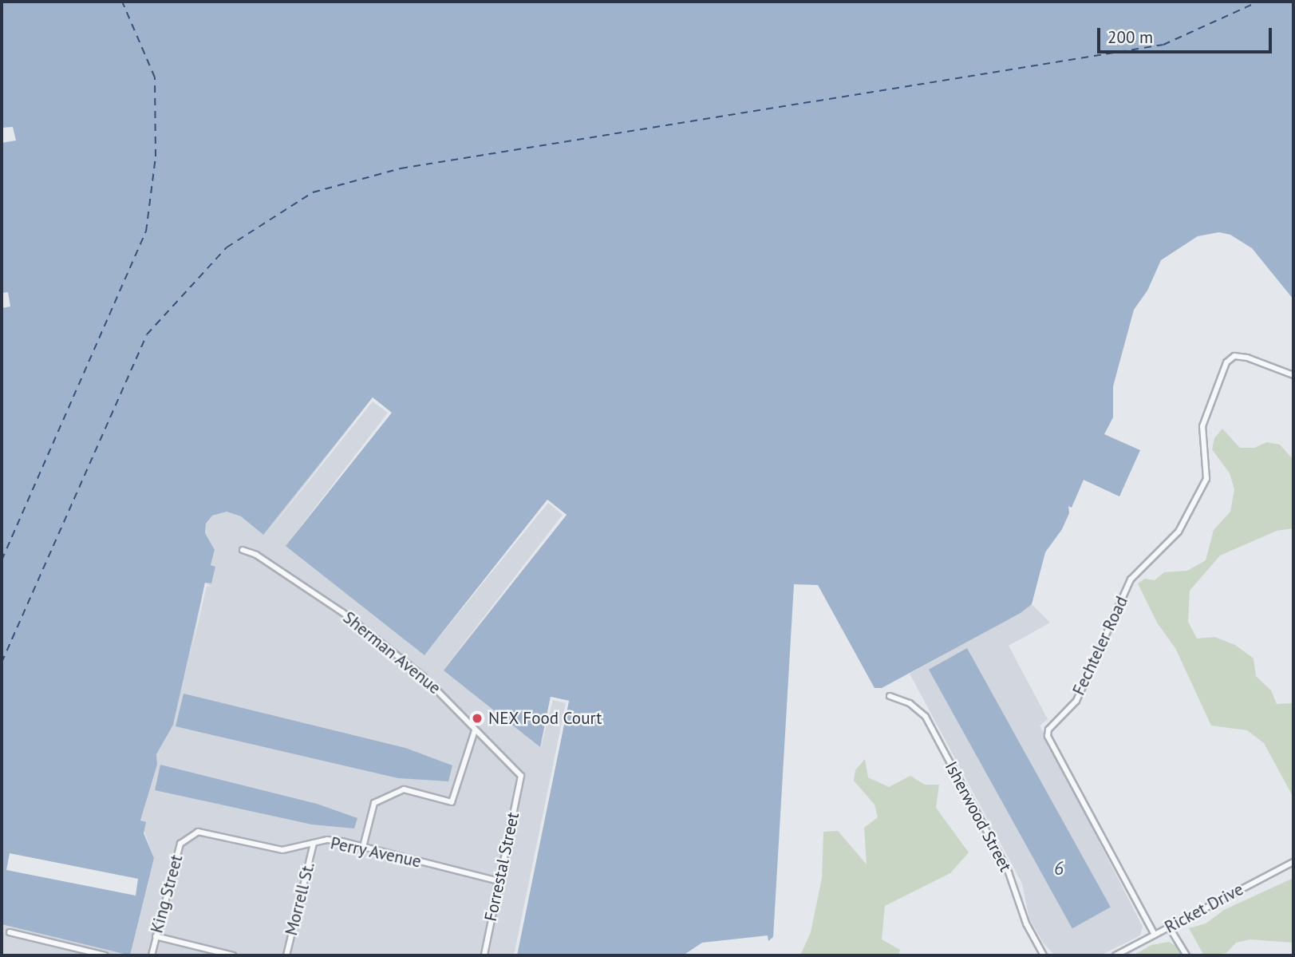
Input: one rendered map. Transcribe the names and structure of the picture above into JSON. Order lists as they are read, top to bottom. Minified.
{"streets":{"street":["Fechteler Road","Sherman Avenue","Isherwood Street","Perry Avenue","Forrestal Street","King Street","Morrell St.","Ricket Drive"]},"crossings":[["Fechteler Road","Ricket Drive"],["Sherman Avenue","Forrestal Street"],["Perry Avenue","Forrestal Street"],["Perry Avenue","King Street"],["Perry Avenue","Morrell St."]],"water":["6"],"places":["NEX Food Court"],"scale_bar":"200 m"}
